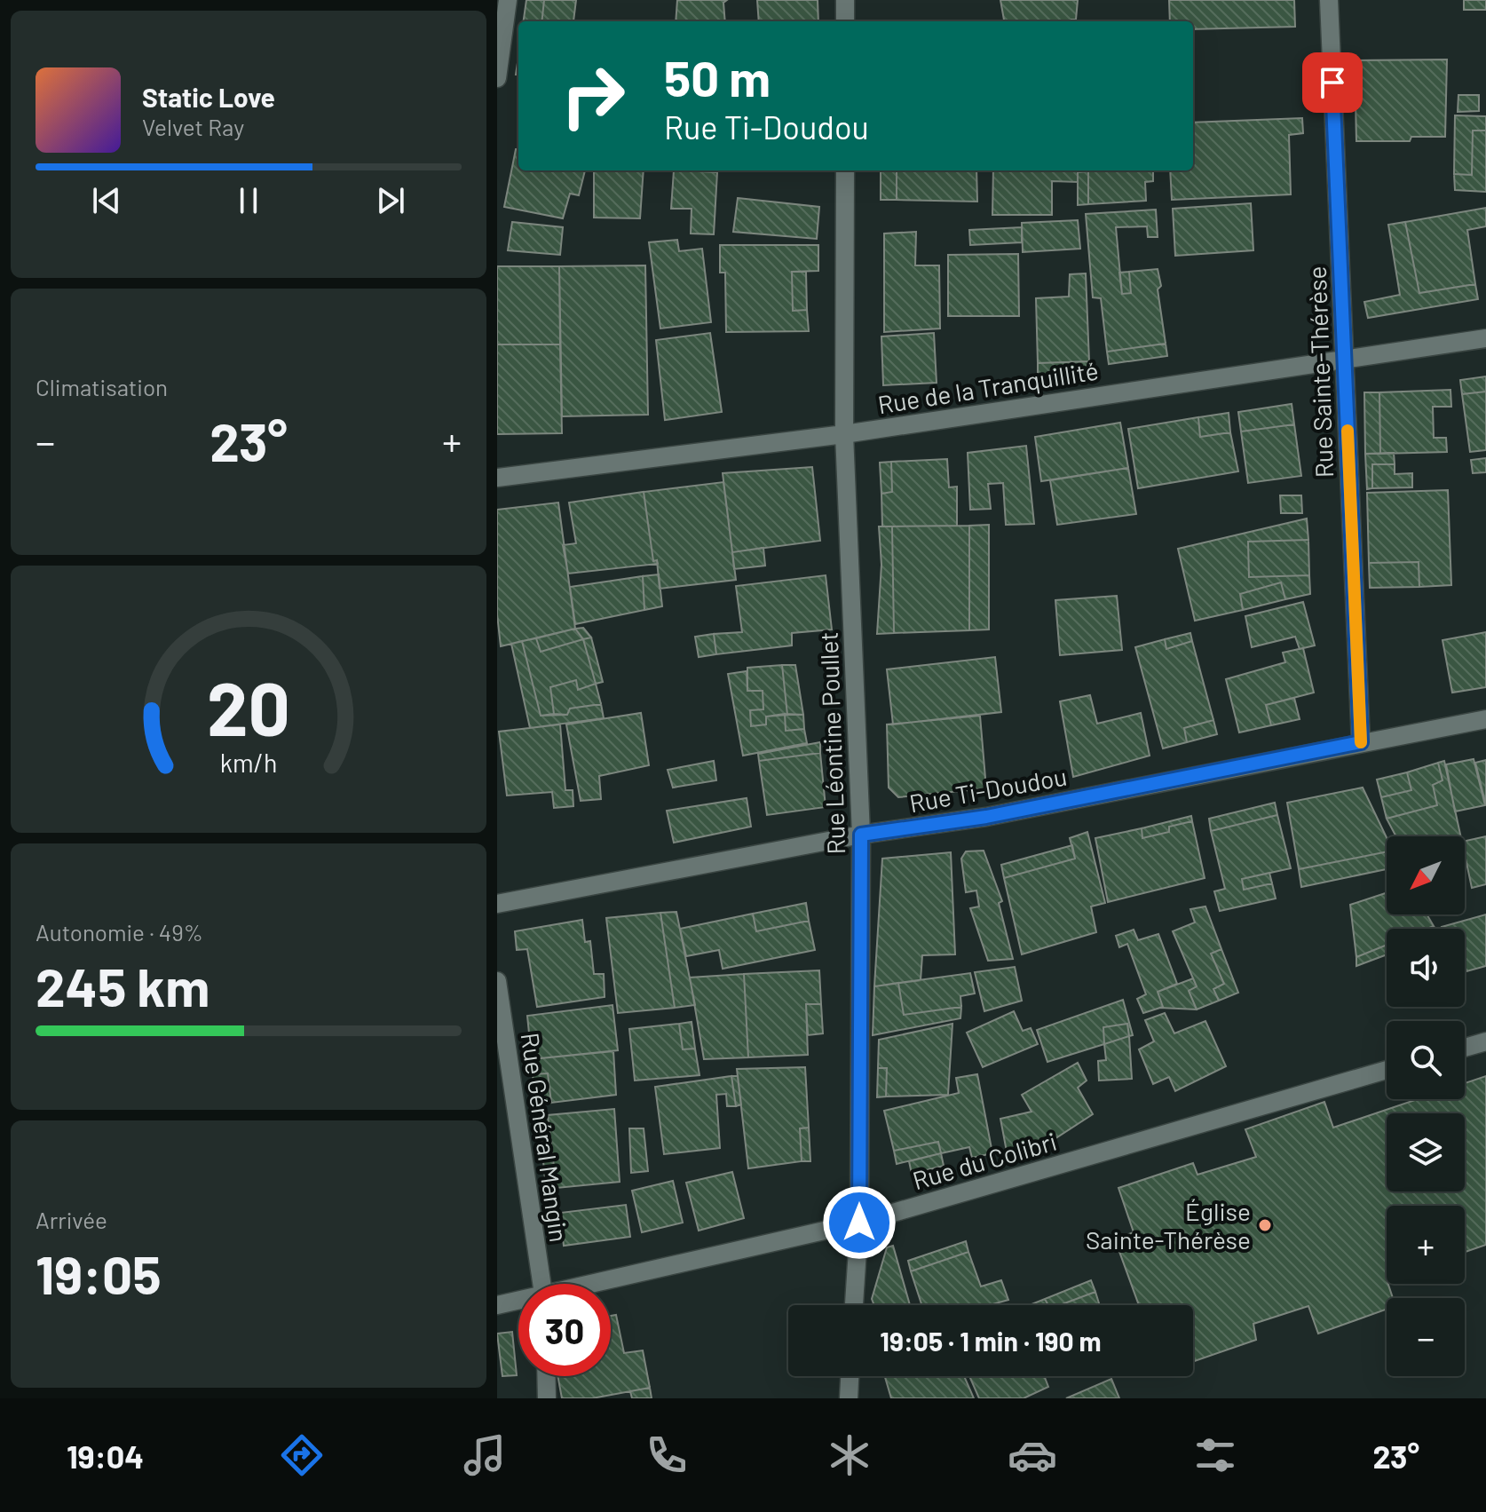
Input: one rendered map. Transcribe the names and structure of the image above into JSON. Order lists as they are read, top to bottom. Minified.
{"streets":{"street":["Rue Sainte-Thérèse","Rue de la Tranquillité","Rue Léontine Poullet","Rue Ti-Doudou","Rue Général Mangin","Rue du Colibri"]},"crossings":[["Rue Sainte-Thérèse","Rue de la Tranquillité"],["Rue Sainte-Thérèse","Rue Ti-Doudou"],["Rue de la Tranquillité","Rue Léontine Poullet"],["Rue Léontine Poullet","Rue Ti-Doudou"],["Rue Léontine Poullet","Rue du Colibri"]],"places":["Église Sainte-Thérèse"],"north":"bottom left","page":{"turn":["50 m","Rue Ti-Doudou"],"song":["Static Love","Velvet Ray"],"tile":["Climatisation",["Autonomie · 49%","245 km"],["Arrivée","19:05"]],"heat":["−","23°","+"],"map_buttons":["+","−"],"limit":"30","trip":"19:05 · 1 min · 190 m","tabs":["19:04","23°"],"gauge":["20","km/h"]}}
